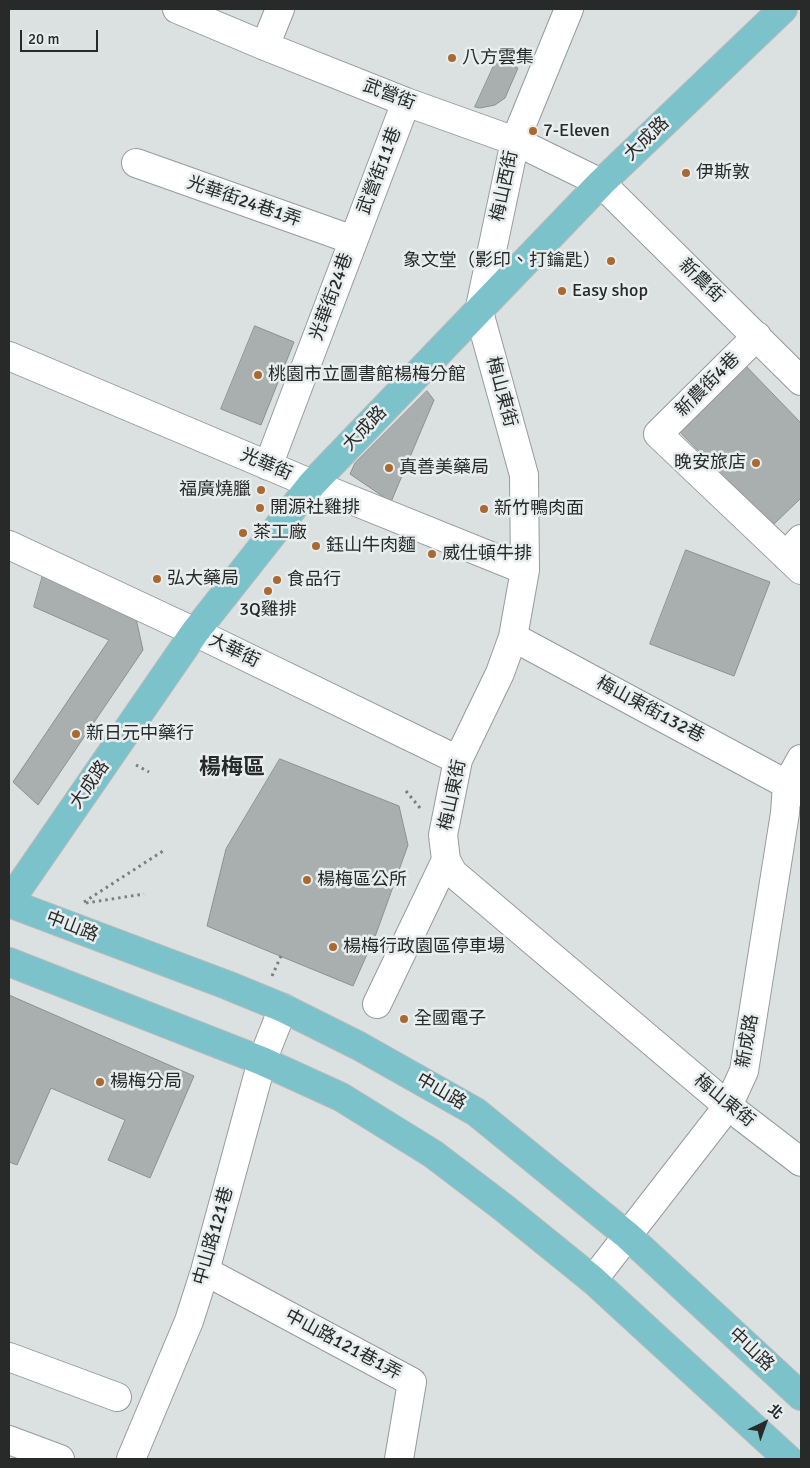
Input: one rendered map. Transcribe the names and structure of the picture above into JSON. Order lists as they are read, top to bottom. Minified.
{"streets":{"main road":["大成路","中山路"],"street":["武營街","武營街11巷","梅山西街","光華街24巷1弄","新農街","光華街24巷","新農街4巷","梅山東街","光華街","大華街","梅山東街132巷","新成路","中山路121巷","中山路121巷1弄"]},"crossings":[["武營街","大成路"],["武營街","武營街11巷"],["武營街","梅山西街"],["武營街","新農街"],["大成路","梅山西街"],["大成路","新農街"],["大成路","梅山東街"],["大成路","光華街"],["大成路","大華街"],["大成路","中山路"],["武營街11巷","光華街24巷1弄"],["武營街11巷","光華街24巷"],["梅山西街","梅山東街"],["光華街24巷1弄","光華街24巷"],["新農街","新農街4巷"],["光華街24巷","光華街"],["梅山東街","光華街"],["梅山東街","大華街"],["梅山東街","梅山東街132巷"],["梅山東街","新成路"],["梅山東街132巷","新成路"],["中山路","新成路"],["中山路","中山路121巷"],["中山路121巷","中山路121巷1弄"]],"districts":["楊梅區"],"places":["八方雲集","7-Eleven","伊斯敦","象文堂（影印、打鑰匙）","Easy shop","桃園市立圖書館楊梅分館","晚安旅店","真善美藥局","福廣燒臘","開源社雞排","新竹鴨肉面","茶工廠","鈺山牛肉麵","威仕頓牛排","弘大藥局","食品行","3Q雞排","新日元中藥行","楊梅區公所","楊梅行政園區停車場","全國電子","楊梅分局"],"scale_bar":"20 m","north":"top right"}
